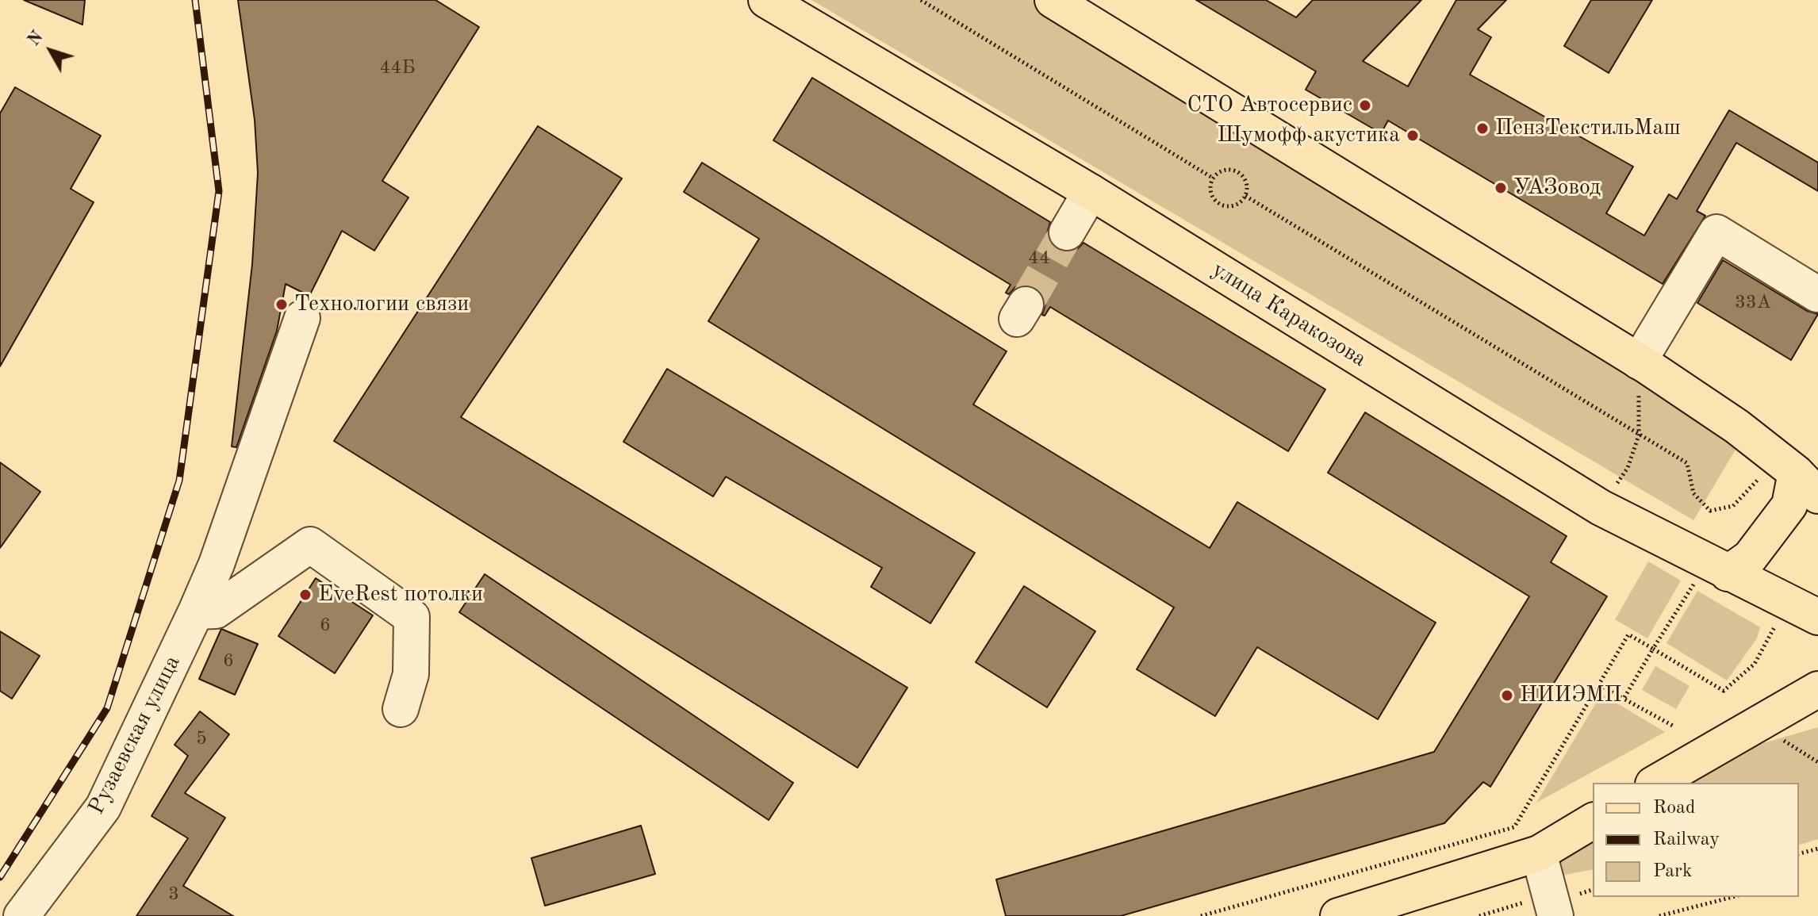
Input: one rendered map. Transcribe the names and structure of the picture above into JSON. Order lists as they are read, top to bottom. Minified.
{"streets":{"main road":["улица Каракозова"],"street":["Рузаевская улица"]},"places":["СТО Автосервис","ПензТекстильМаш","Шумофф акустика","УАЗовод","Технологии связи","EveRest потолки","НИИЭМП"],"house_numbers":["44Б","44","33А","6","6","5","3"],"legend":["Road","Railway","Park"],"north":"top left"}
